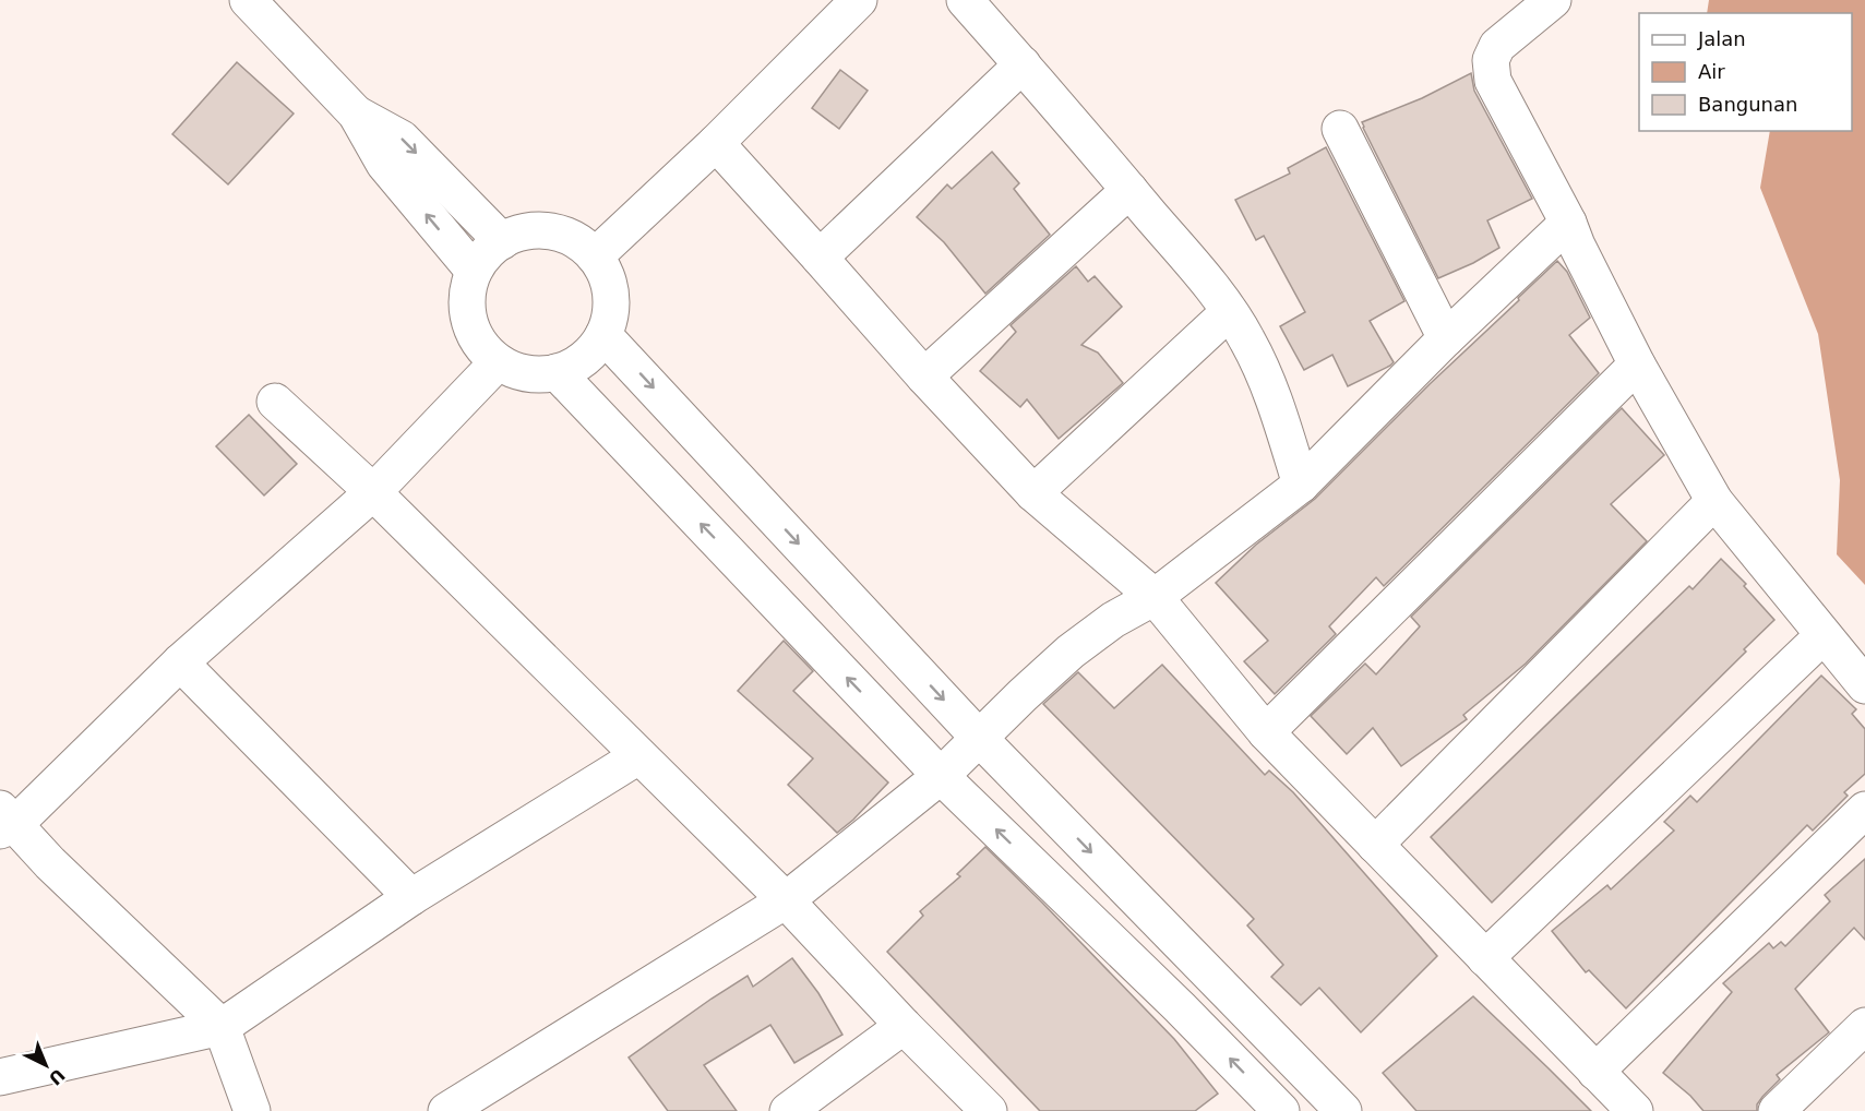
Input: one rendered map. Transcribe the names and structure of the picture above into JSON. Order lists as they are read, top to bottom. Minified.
{"legend":["Jalan","Air","Bangunan"],"north":"bottom right"}
